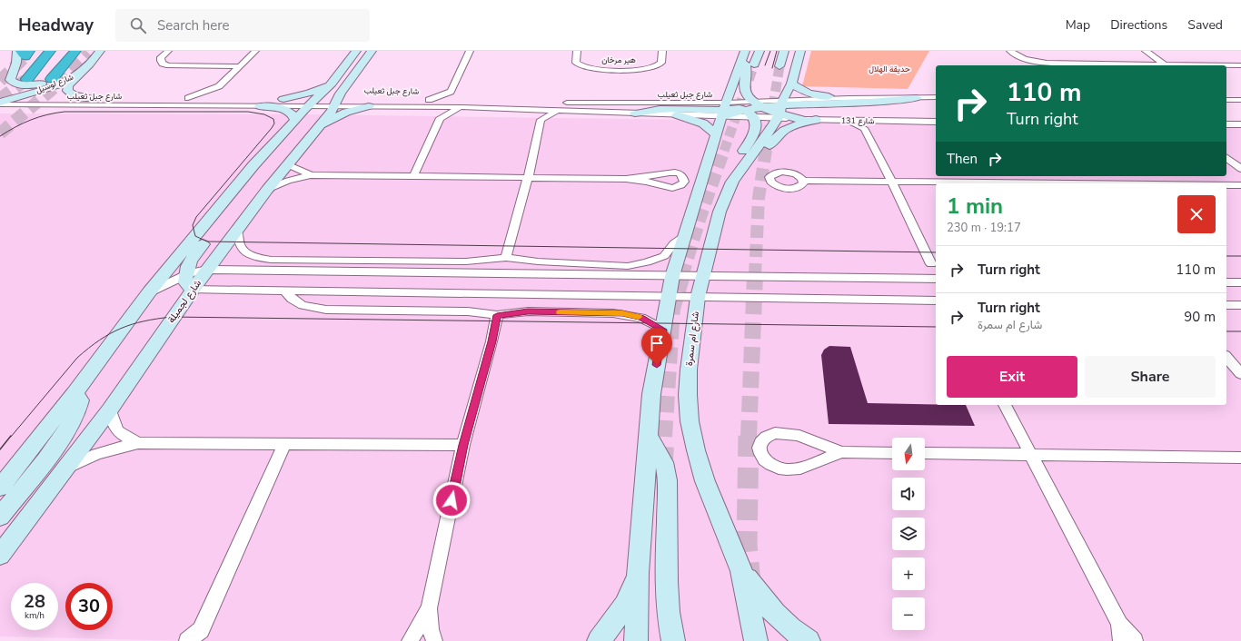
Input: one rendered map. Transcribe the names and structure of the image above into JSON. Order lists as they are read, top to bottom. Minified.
{"streets":{"highway":["شارع لوسيل"],"street":["هير مرخان","شارع جبل ثعيلب","شارع 131","شارع لجميلة","شارع ام سمرة"]},"crossings":[["شارع لوسيل","شارع جبل ثعيلب"],["شارع جبل ثعيلب","شارع لجميلة"]],"parks":["حديقة الهلال"],"north":"bottom","page":{"header":"Headway","search":"Search here","nav":["Map","Directions","Saved"],"turn":["110 m","Turn right"],"then":"Then","heading":["1 min","230 m · 19:17"],"list":[{"name":"Turn right","value":"110 m"},{"name":"Turn right","note":"شارع ام سمرة","value":"90 m"}],"buttons":["Exit","Share"],"map_buttons":["+","−"],"speed":"28 km/h","limit":"30"}}
